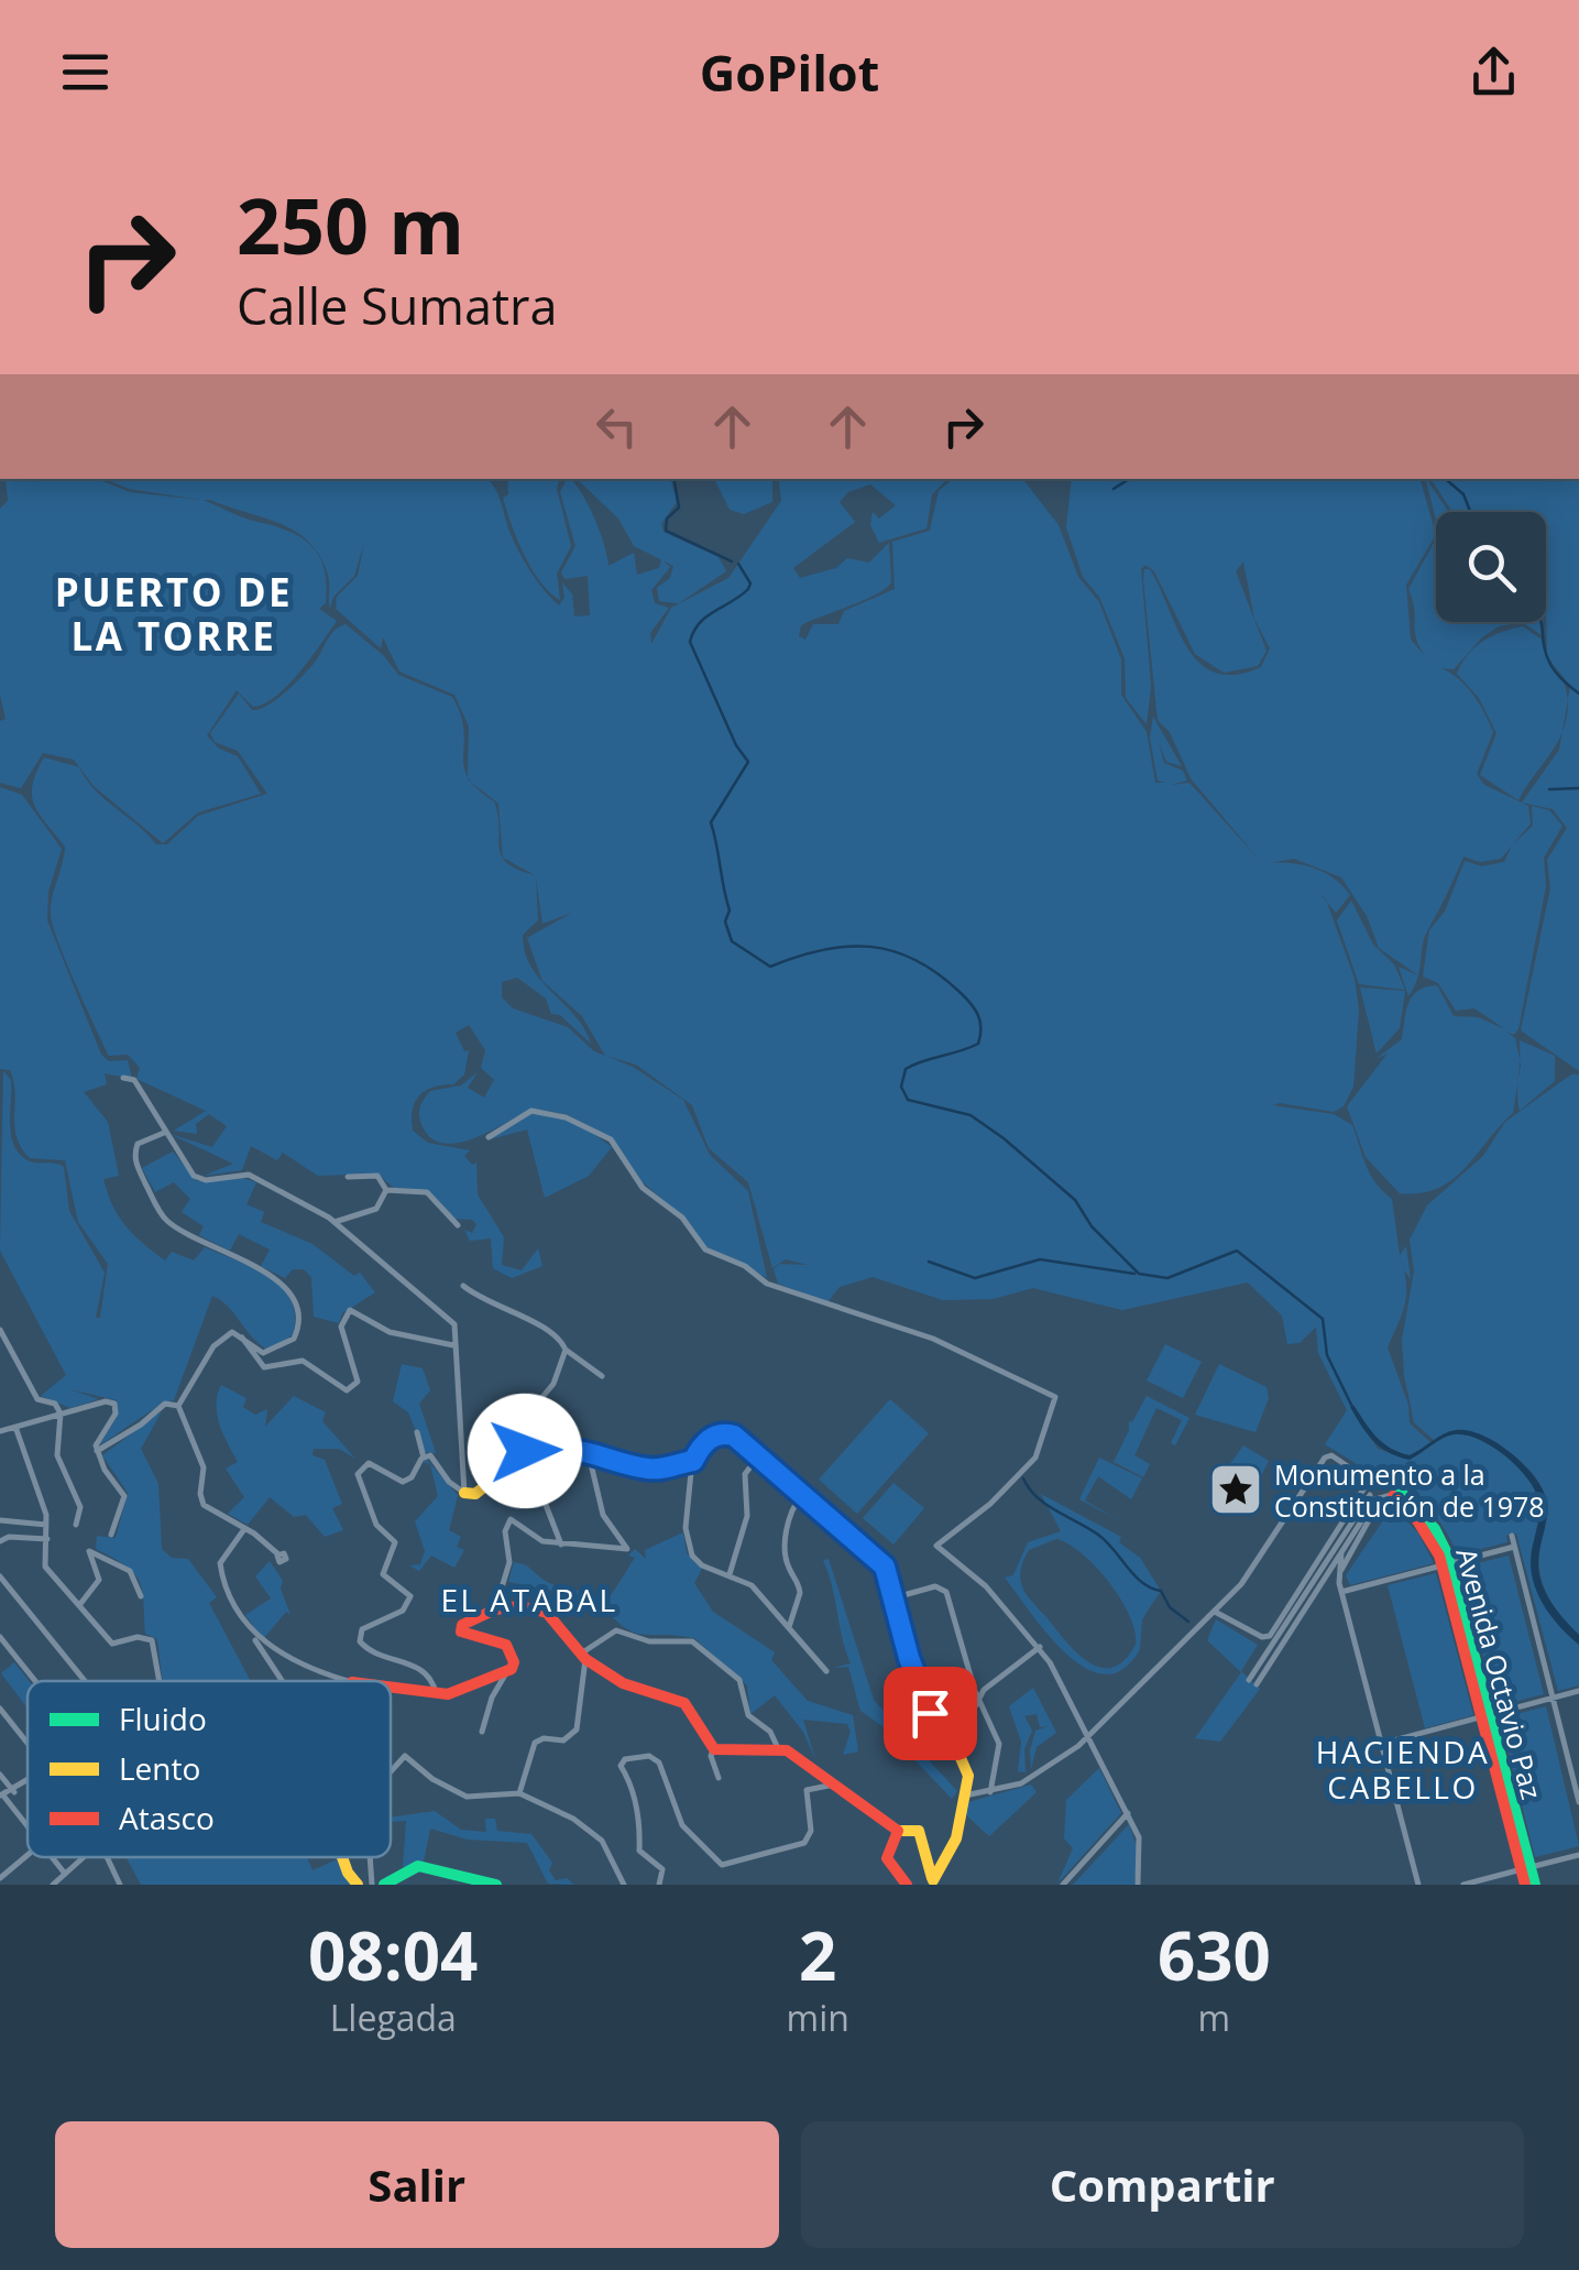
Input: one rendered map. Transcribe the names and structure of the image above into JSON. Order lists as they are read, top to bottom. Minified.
{"streets":{"main road":["Avenida Octavio Paz"]},"districts":["PUERTO DE LA TORRE","EL ATABAL","HACIENDA CABELLO"],"places":{"place":["Monumento a la Constitución de 1978"]},"legend":["Fluido","Lento","Atasco"],"page":{"header":"GoPilot","turn":["250 m","Calle Sumatra"],"eta":["08:04","Llegada","2","min","630","m"],"buttons":["Salir","Compartir"]}}
